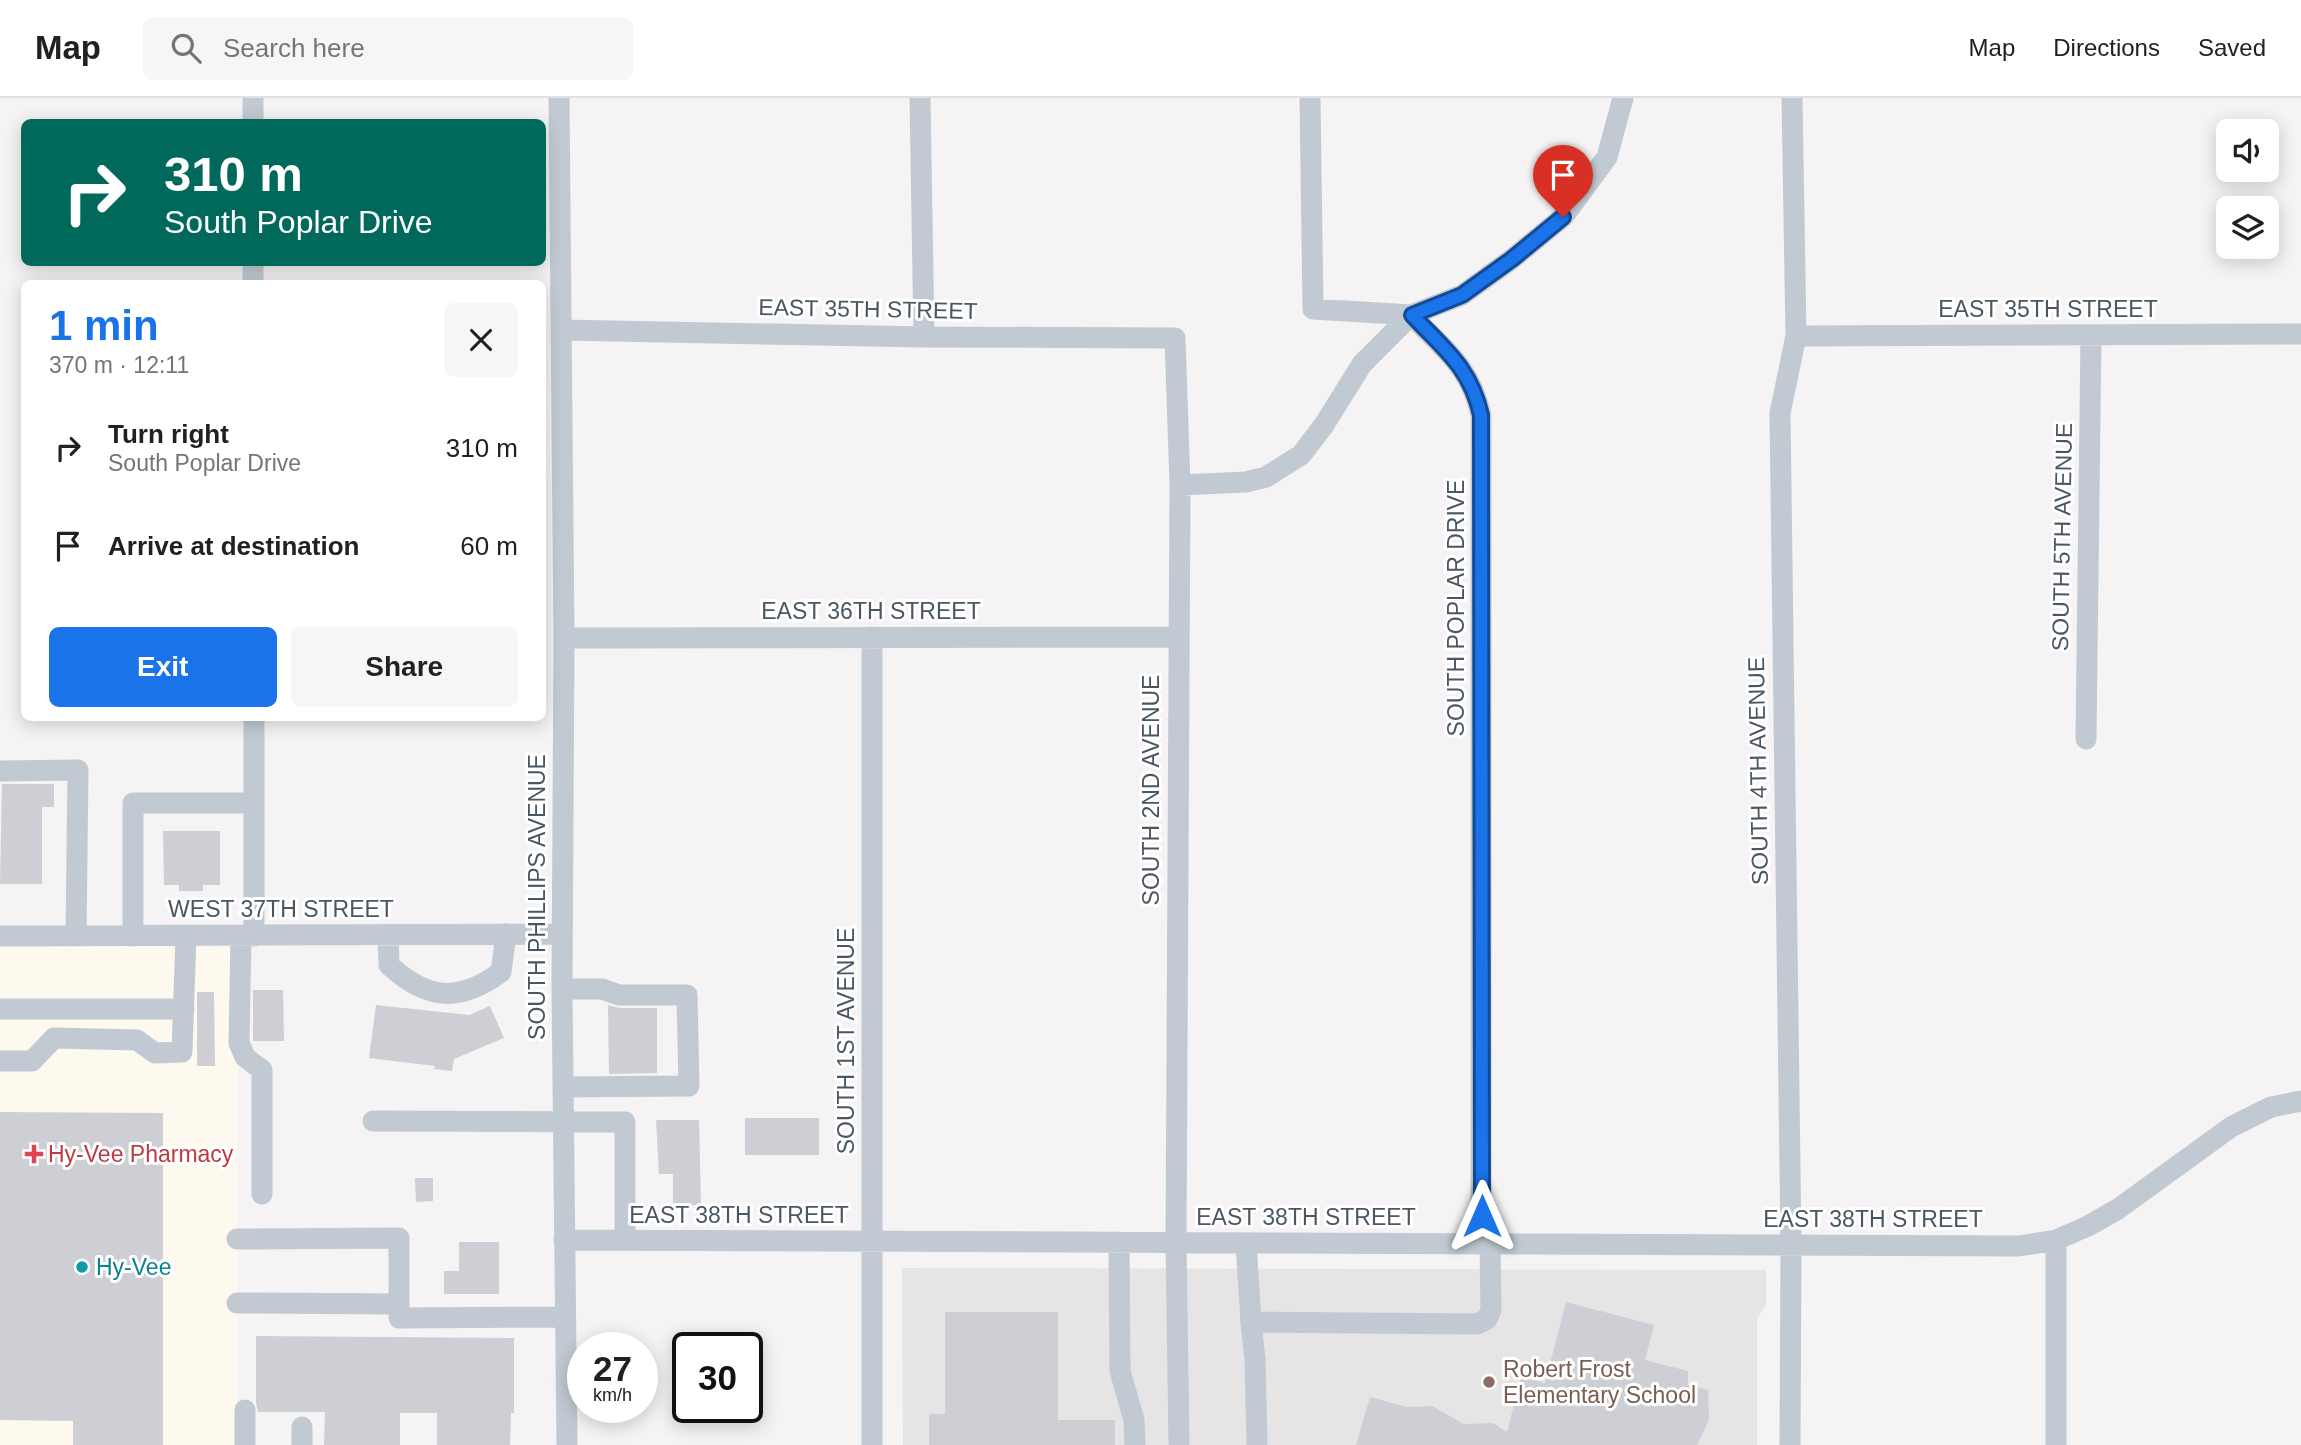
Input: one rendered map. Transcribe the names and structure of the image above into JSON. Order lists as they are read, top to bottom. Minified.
{"streets":{"street":["EAST 35TH STREET","SOUTH 5TH AVENUE","SOUTH POPLAR DRIVE","EAST 36TH STREET","SOUTH 4TH AVENUE","SOUTH 2ND AVENUE","SOUTH PHILLIPS AVENUE","WEST 37TH STREET","SOUTH 1ST AVENUE","EAST 38TH STREET"]},"crossings":[["EAST 35TH STREET","SOUTH 5TH AVENUE"],["EAST 35TH STREET","SOUTH 4TH AVENUE"],["EAST 35TH STREET","SOUTH 2ND AVENUE"],["EAST 35TH STREET","SOUTH PHILLIPS AVENUE"],["SOUTH POPLAR DRIVE","EAST 38TH STREET"],["EAST 36TH STREET","SOUTH 2ND AVENUE"],["EAST 36TH STREET","SOUTH PHILLIPS AVENUE"],["EAST 36TH STREET","SOUTH 1ST AVENUE"],["SOUTH 4TH AVENUE","EAST 38TH STREET"],["SOUTH 2ND AVENUE","EAST 38TH STREET"],["SOUTH PHILLIPS AVENUE","WEST 37TH STREET"],["SOUTH PHILLIPS AVENUE","EAST 38TH STREET"],["SOUTH 1ST AVENUE","EAST 38TH STREET"]],"places":{"health":["Hy-Vee Pharmacy"],"other":["Hy-Vee","Robert Frost Elementary School"]},"page":{"header":"Map","search":"Search here","nav":["Map","Directions","Saved"],"turn":["310 m","South Poplar Drive"],"heading":["1 min","370 m · 12:11"],"list":[{"name":"Turn right","note":"South Poplar Drive","value":"310 m"},{"name":"Arrive at destination","value":"60 m"}],"buttons":["Exit","Share"],"speed":"27 km/h","limit":"30"}}
